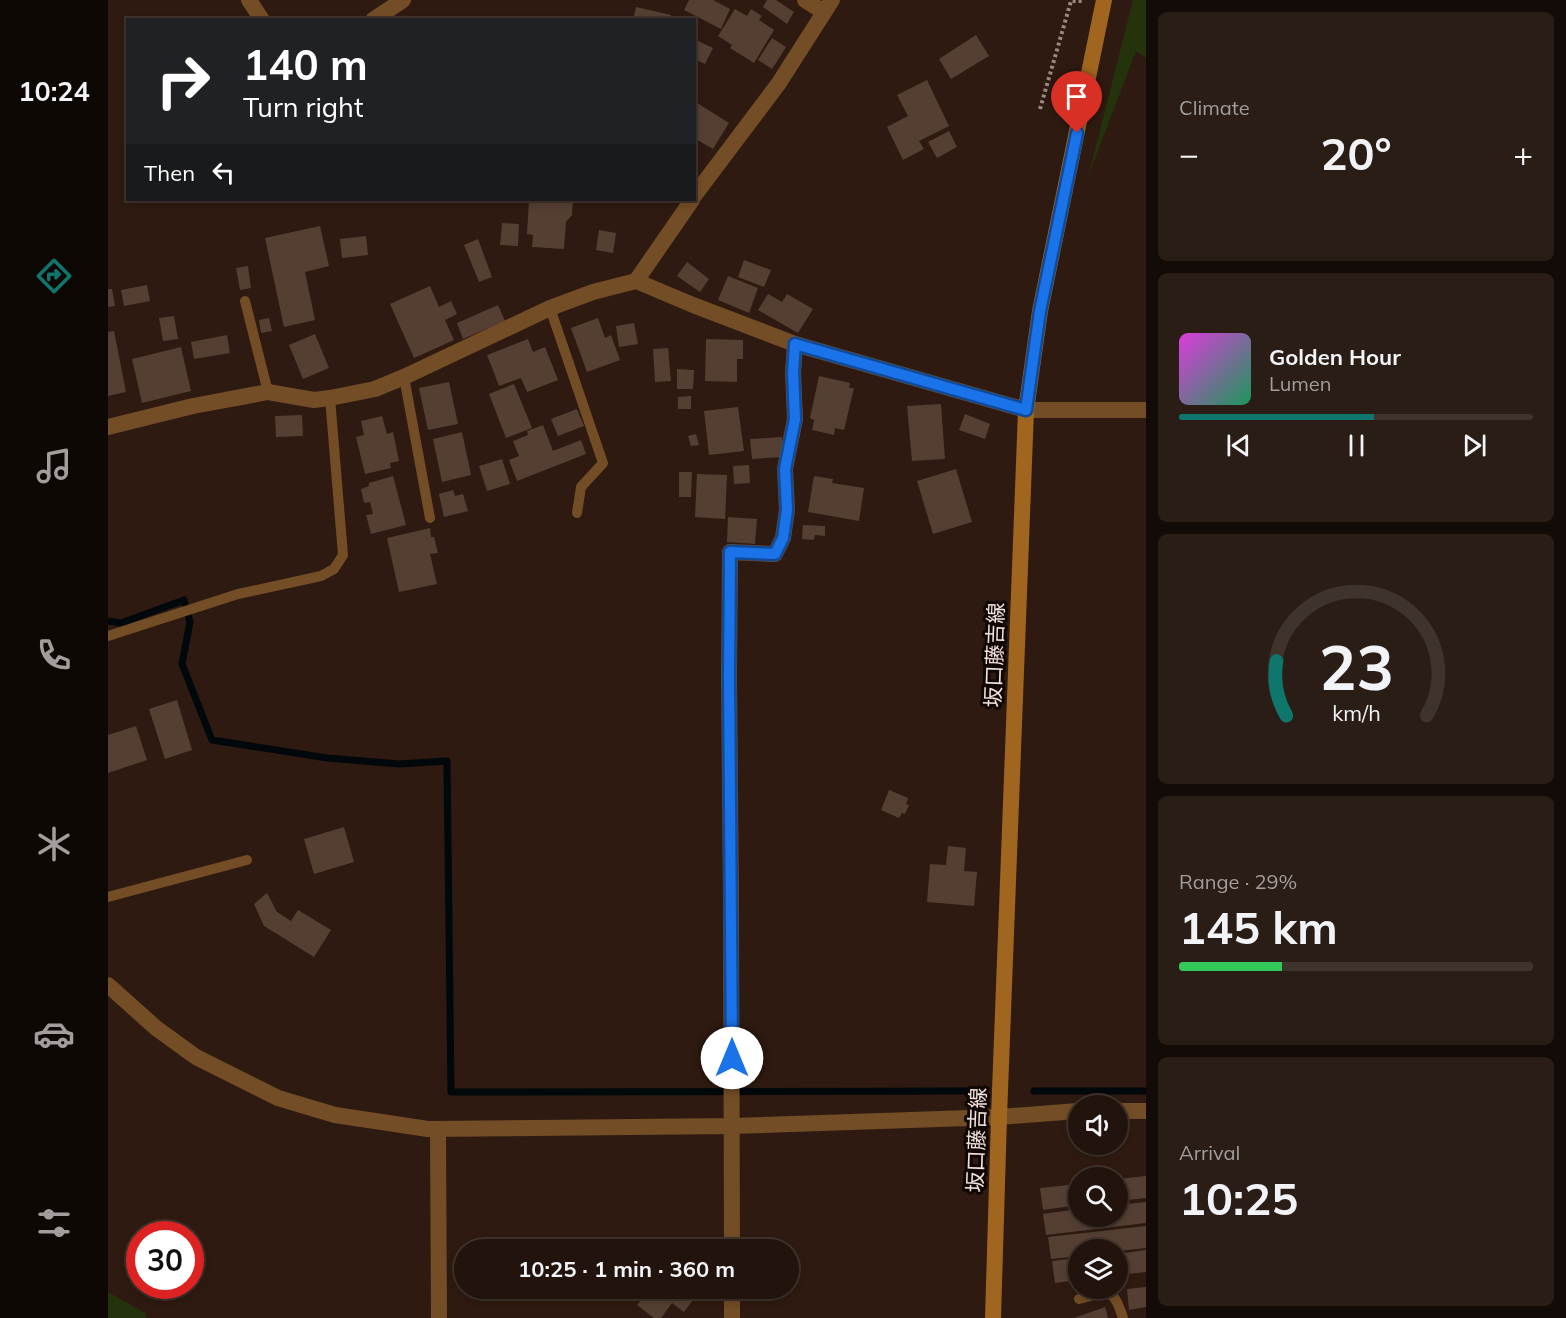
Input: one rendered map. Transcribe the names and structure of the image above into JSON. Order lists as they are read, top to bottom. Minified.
{"streets":{"main road":["坂口藤吉線"]},"page":{"tabs":"10:24","tile":["Climate",["Range · 29%","145 km"],["Arrival","10:25"]],"turn":["140 m","Turn right"],"heat":["−","20°","+"],"then":"Then","song":["Golden Hour","Lumen"],"limit":"30","trip":"10:25 · 1 min · 360 m","gauge":["23","km/h"]}}
